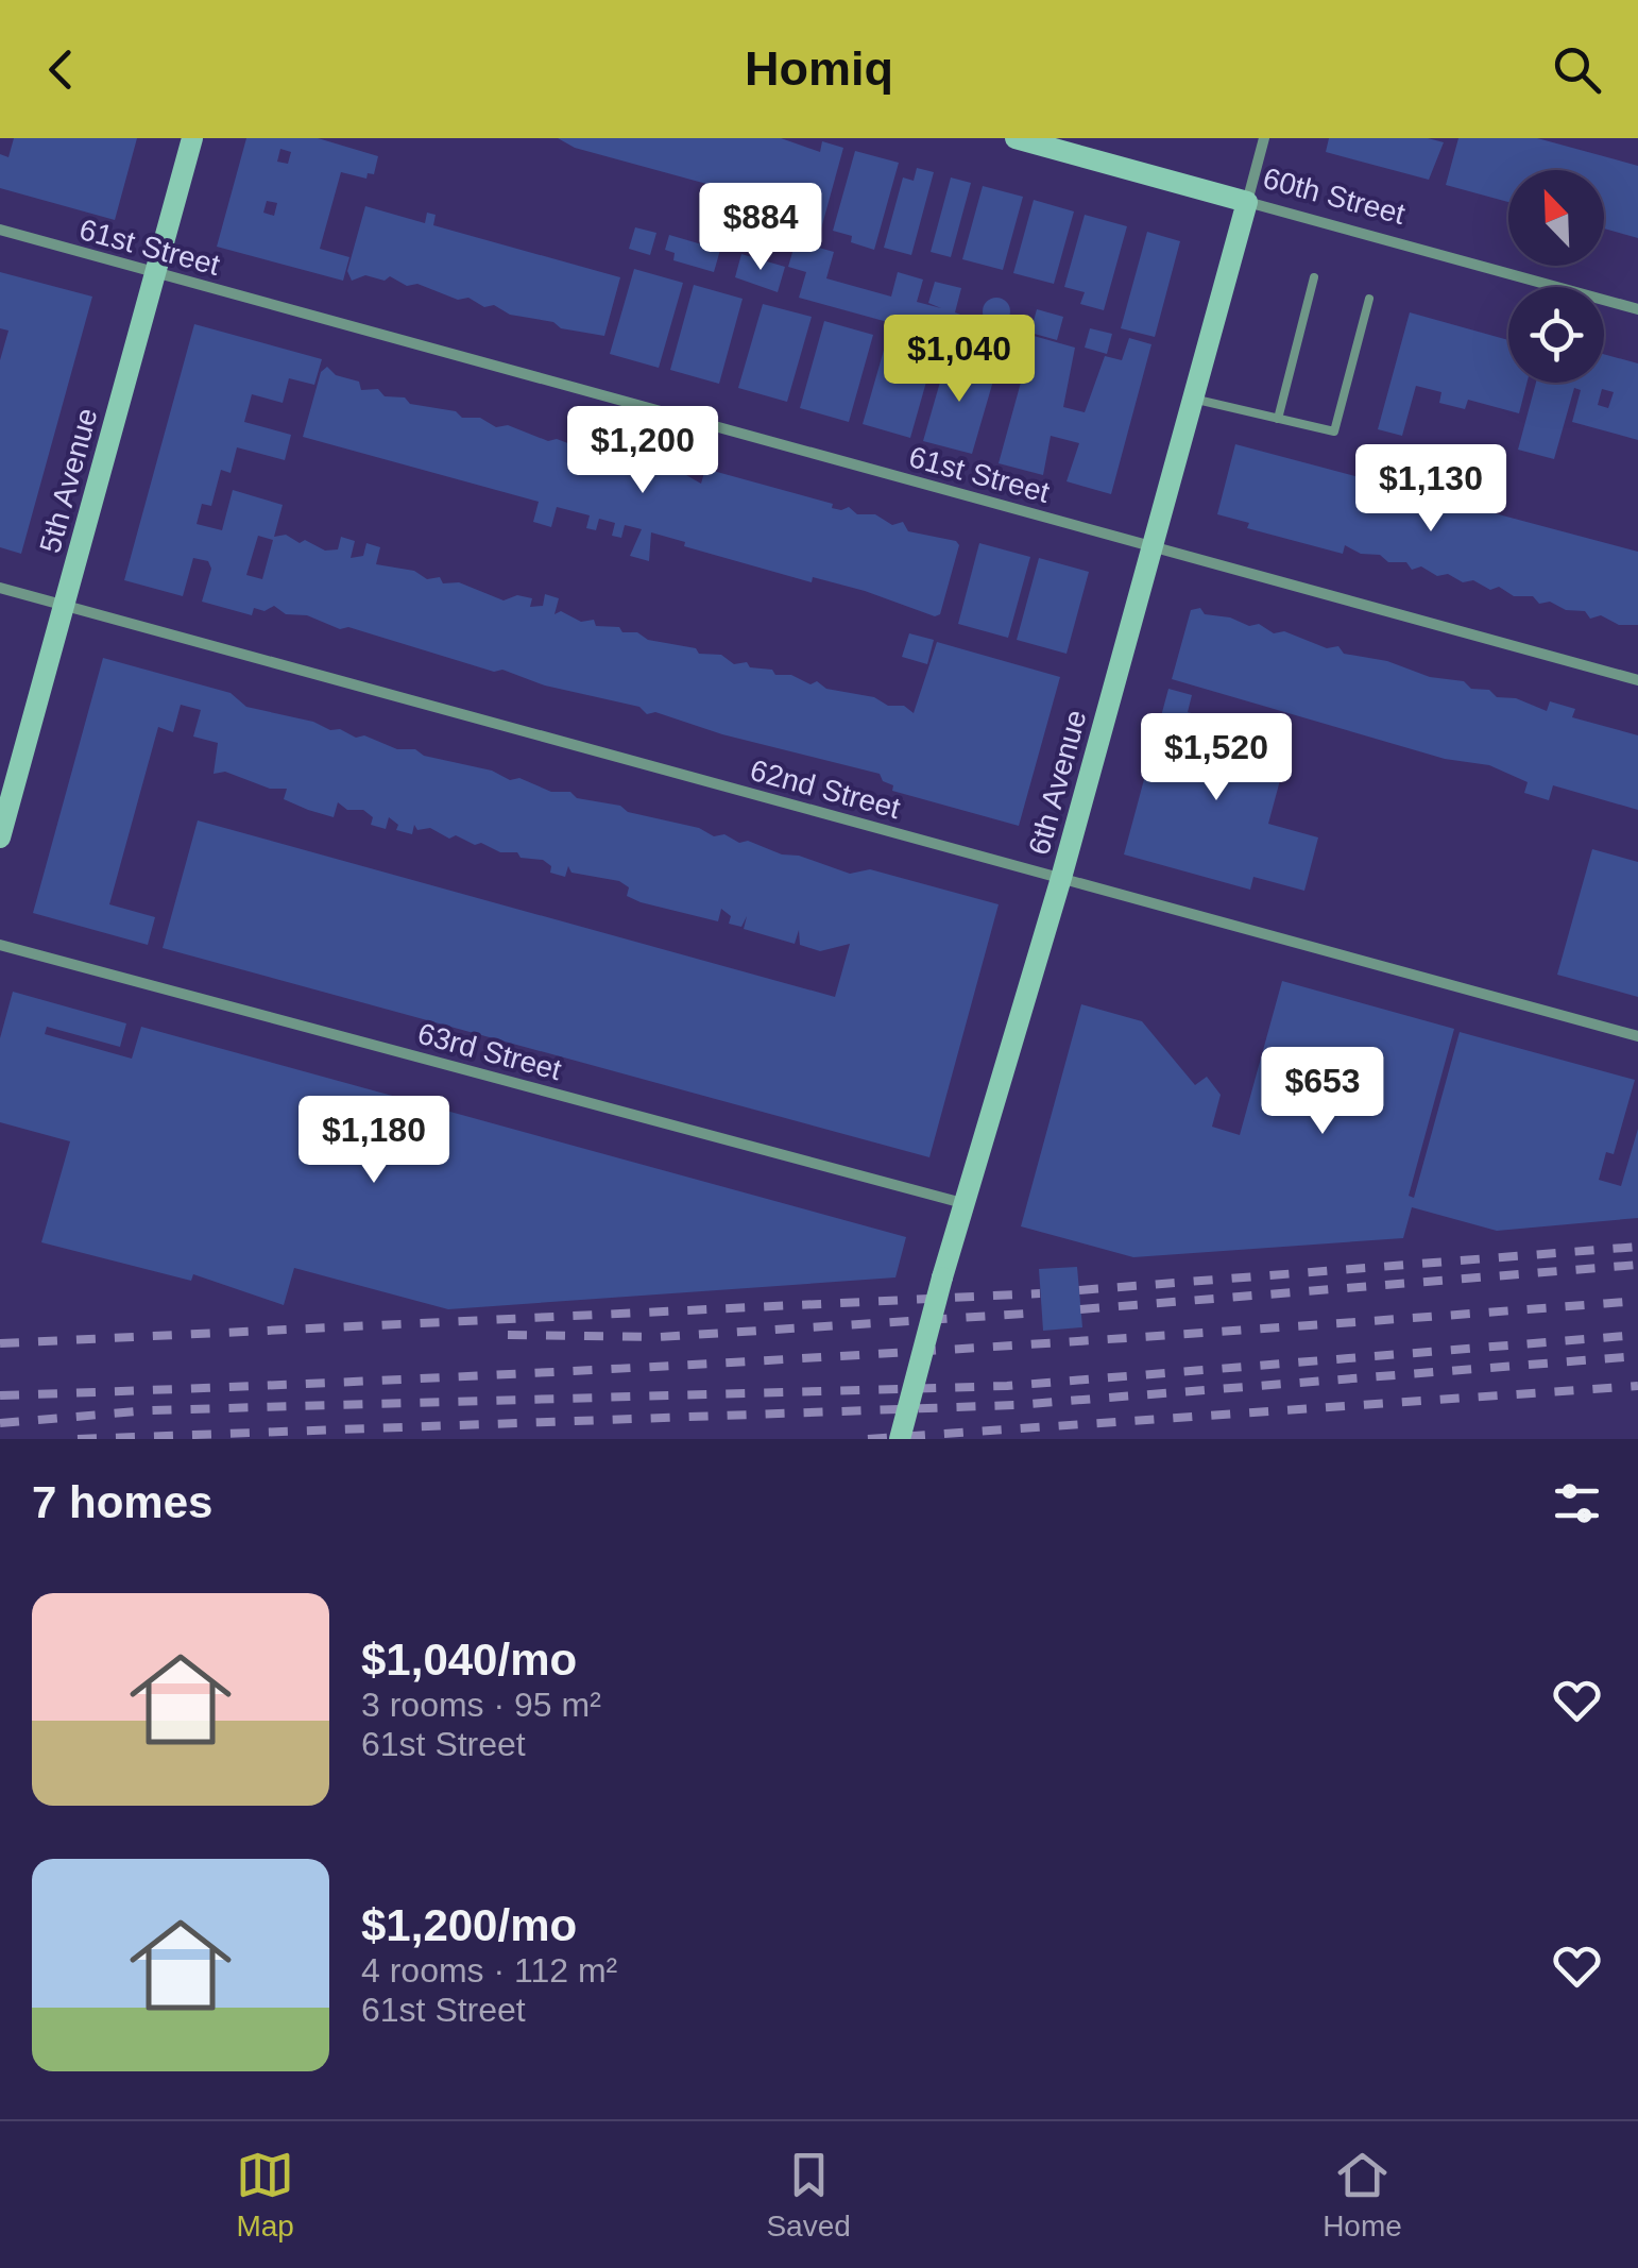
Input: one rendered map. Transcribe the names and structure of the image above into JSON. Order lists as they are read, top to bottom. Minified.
{"streets":{"main road":["60th Street","5th Avenue","6th Avenue"],"street":["61st Street","62nd Street","63rd Street"]},"crossings":[["60th Street","6th Avenue"],["61st Street","5th Avenue"],["61st Street","6th Avenue"],["5th Avenue","62nd Street"],["6th Avenue","62nd Street"],["6th Avenue","63rd Street"]],"north":"top left","page":{"header":"Homiq","price":["$884","$1,040","$1,200","$1,130","$1,520","$653","$1,180"],"heading":"7 homes","list":[{"name":"$1,040/mo","note":"3 rooms · 95 m² · 61st Street"},{"name":"$1,200/mo","note":"4 rooms · 112 m² · 61st Street"}],"tabs":["Map","Saved","Home"]}}
